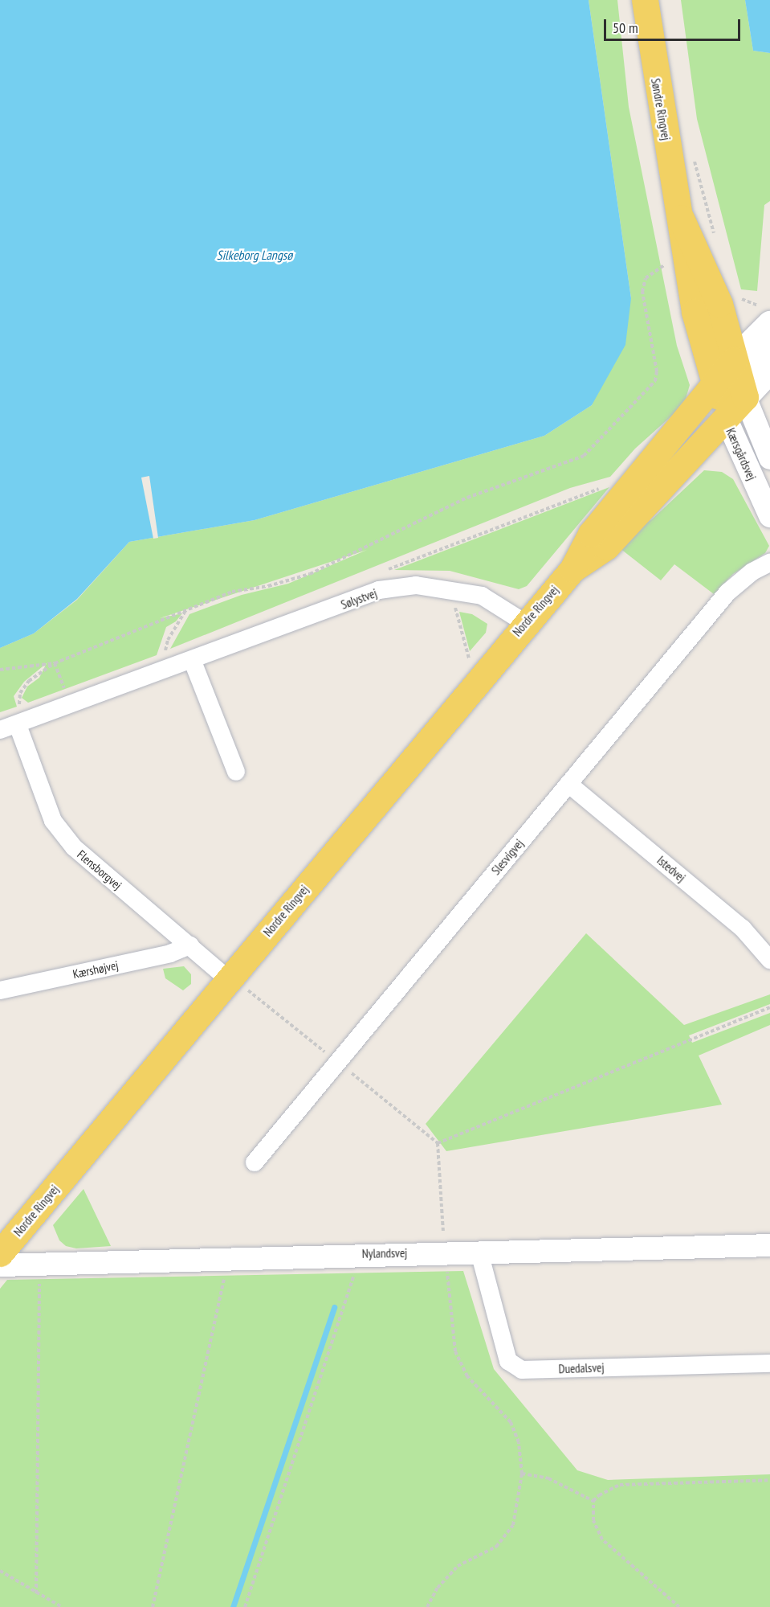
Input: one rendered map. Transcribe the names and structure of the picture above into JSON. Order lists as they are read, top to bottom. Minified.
{"streets":{"main road":["Søndre Ringvej","Nordre Ringvej"],"street":["Kærsgårdsvej","Sølystvej","Slesvigvej","Istedvej","Flensborgvej","Kærshøjvej","Nylandsvej","Duedalsvej"]},"crossings":[["Søndre Ringvej","Kærsgårdsvej"],["Søndre Ringvej","Nordre Ringvej"],["Kærsgårdsvej","Nordre Ringvej"],["Sølystvej","Nordre Ringvej"],["Sølystvej","Flensborgvej"],["Nordre Ringvej","Flensborgvej"],["Slesvigvej","Istedvej"],["Flensborgvej","Kærshøjvej"],["Nylandsvej","Duedalsvej"]],"water":["Silkeborg Langsø"],"scale_bar":"50 m"}
